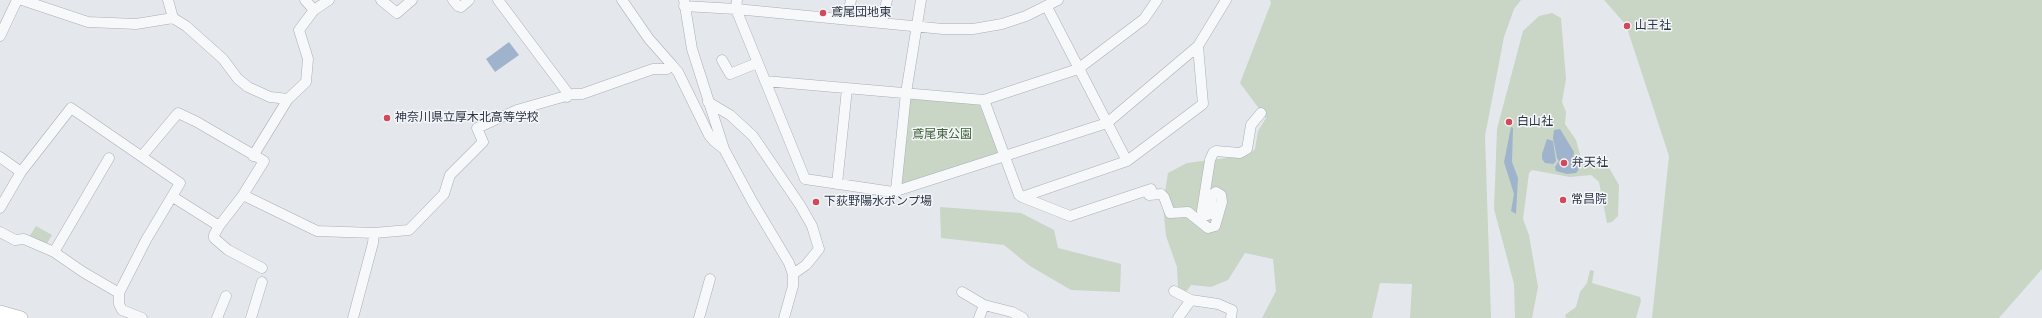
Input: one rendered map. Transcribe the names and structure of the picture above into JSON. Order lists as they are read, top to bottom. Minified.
{"parks":["鳶尾東公園"],"places":["鳶尾団地東","山王社","神奈川県立厚木北高等学校","白山社","弁天社","常昌院","下荻野陽水ポンプ場"]}
